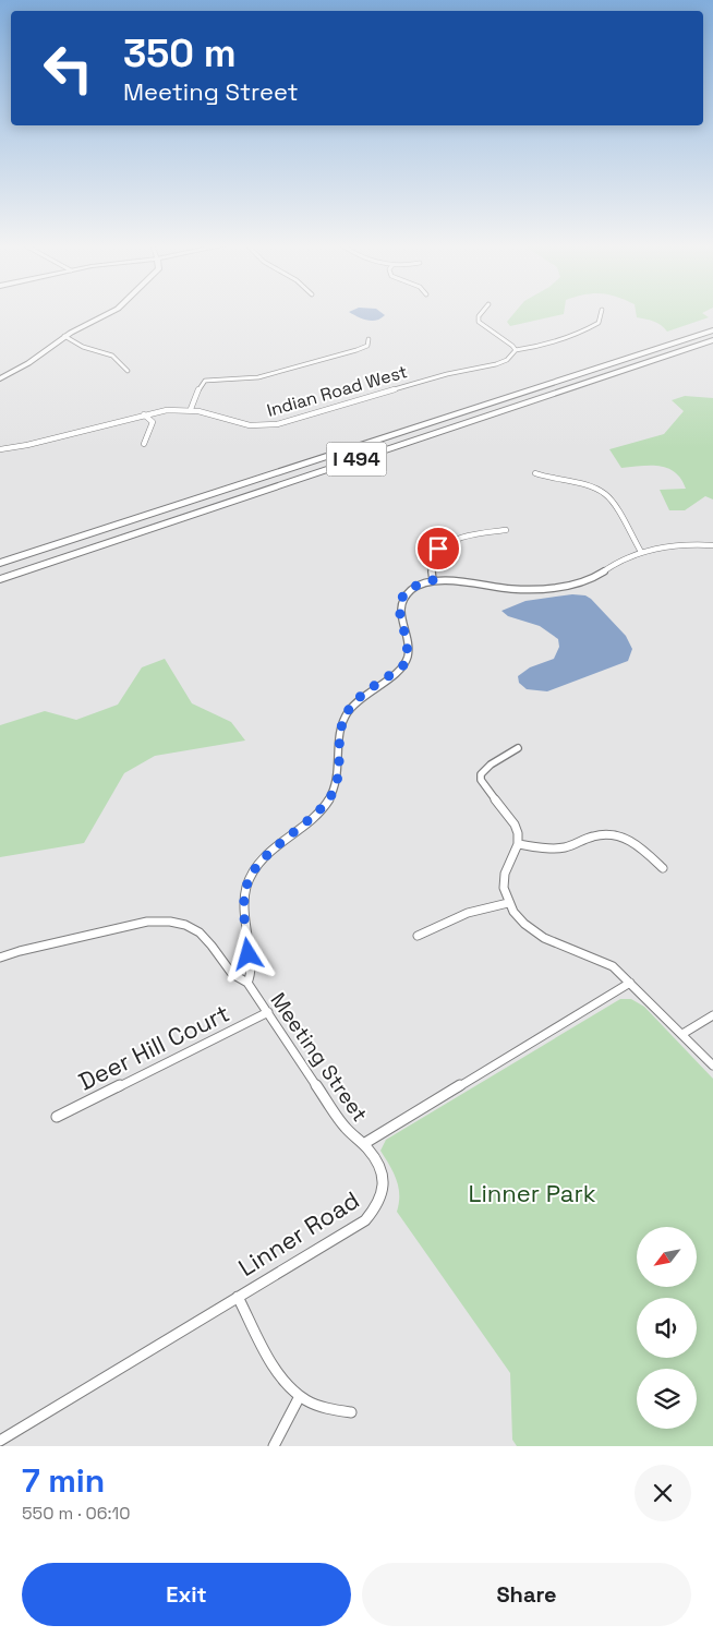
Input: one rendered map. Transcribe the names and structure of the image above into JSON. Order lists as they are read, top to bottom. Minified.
{"streets":{"highway":["I 494"],"street":["Indian Road West","Deer Hill Court","Meeting Street","Linner Road"]},"crossings":[["Deer Hill Court","Meeting Street"],["Meeting Street","Linner Road"]],"parks":["Linner Park"],"north":"bottom left","page":{"turn":["350 m","Meeting Street"],"heading":["7 min","550 m · 06:10"],"buttons":["Exit","Share"]}}
